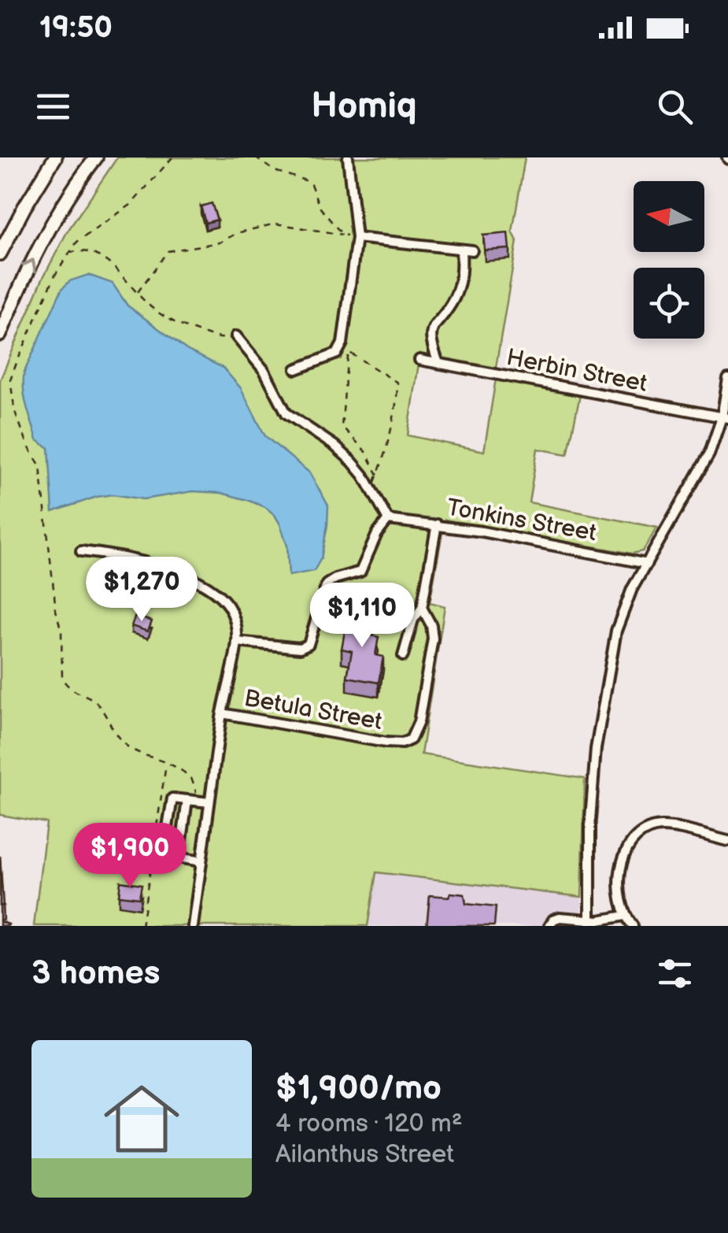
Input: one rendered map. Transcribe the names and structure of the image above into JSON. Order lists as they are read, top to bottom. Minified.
{"streets":{"street":["Herbin Street","Tonkins Street","Betula Street"]},"crossings":[["Tonkins Street","Betula Street"]],"north":"left","page":{"status":"19:50","header":"Homiq","price":["$1,270","$1,110","$1,900"],"heading":"3 homes","list":[{"name":"$1,900/mo","note":"4 rooms · 120 m² · Ailanthus Street"}]}}
